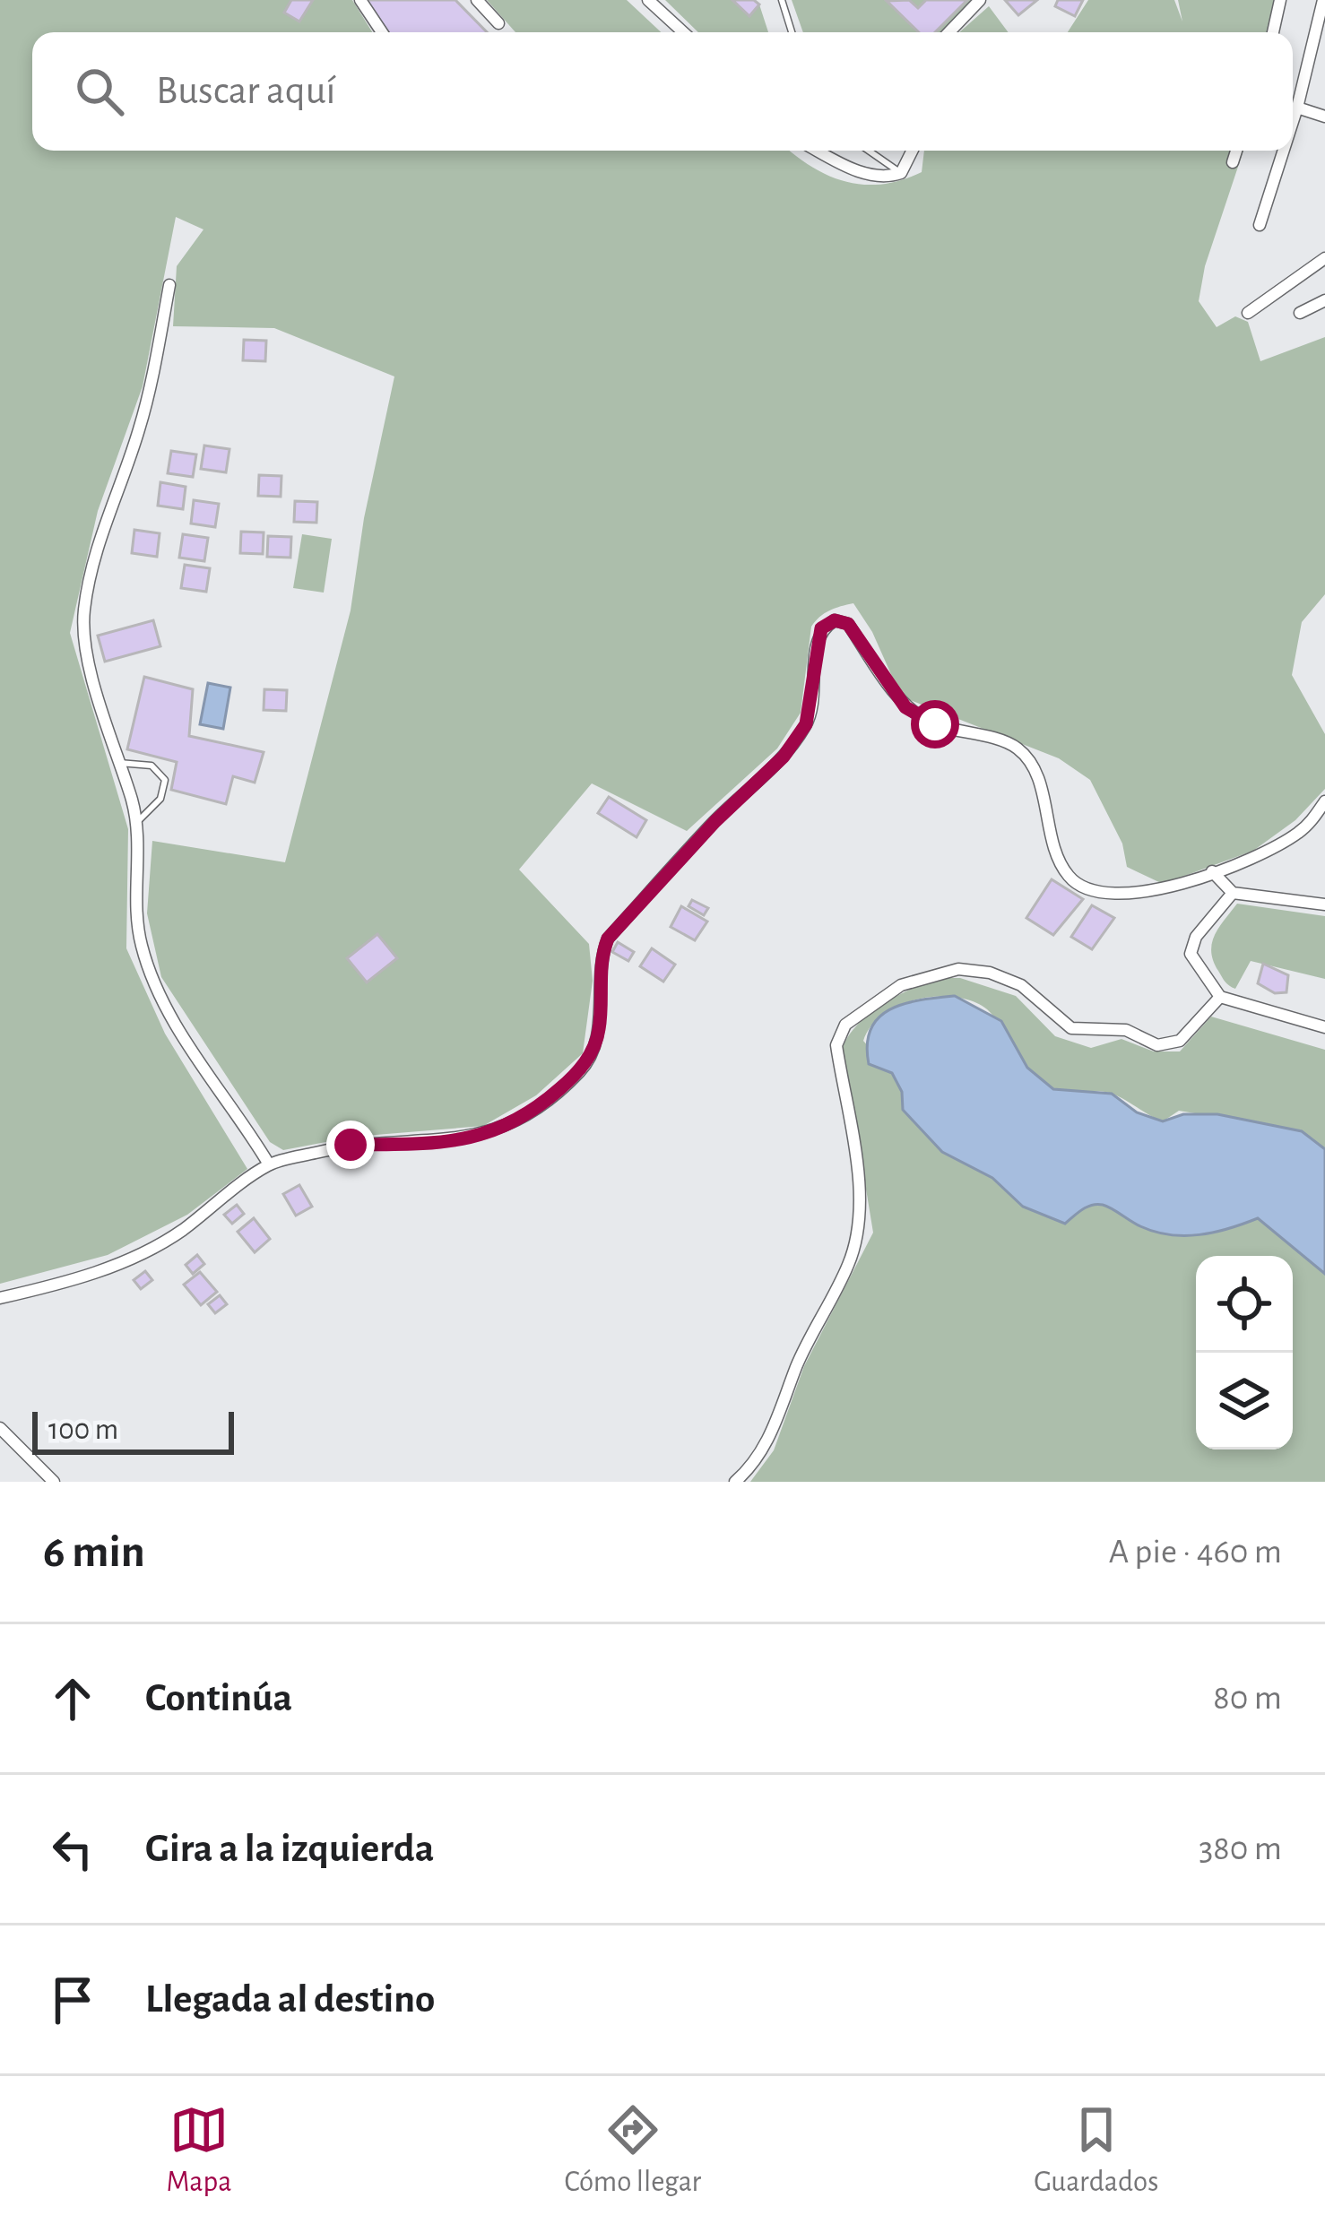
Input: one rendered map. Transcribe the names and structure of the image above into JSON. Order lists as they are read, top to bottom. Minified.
{"scale_bar":"100 m","page":{"search":"Buscar aquí","scale":"100 m","heading":["6 min","A pie · 460 m"],"list":[["Continúa","80 m"],["Gira a la izquierda","380 m"],"Llegada al destino"],"nav":["Mapa","Cómo llegar","Guardados"]}}
